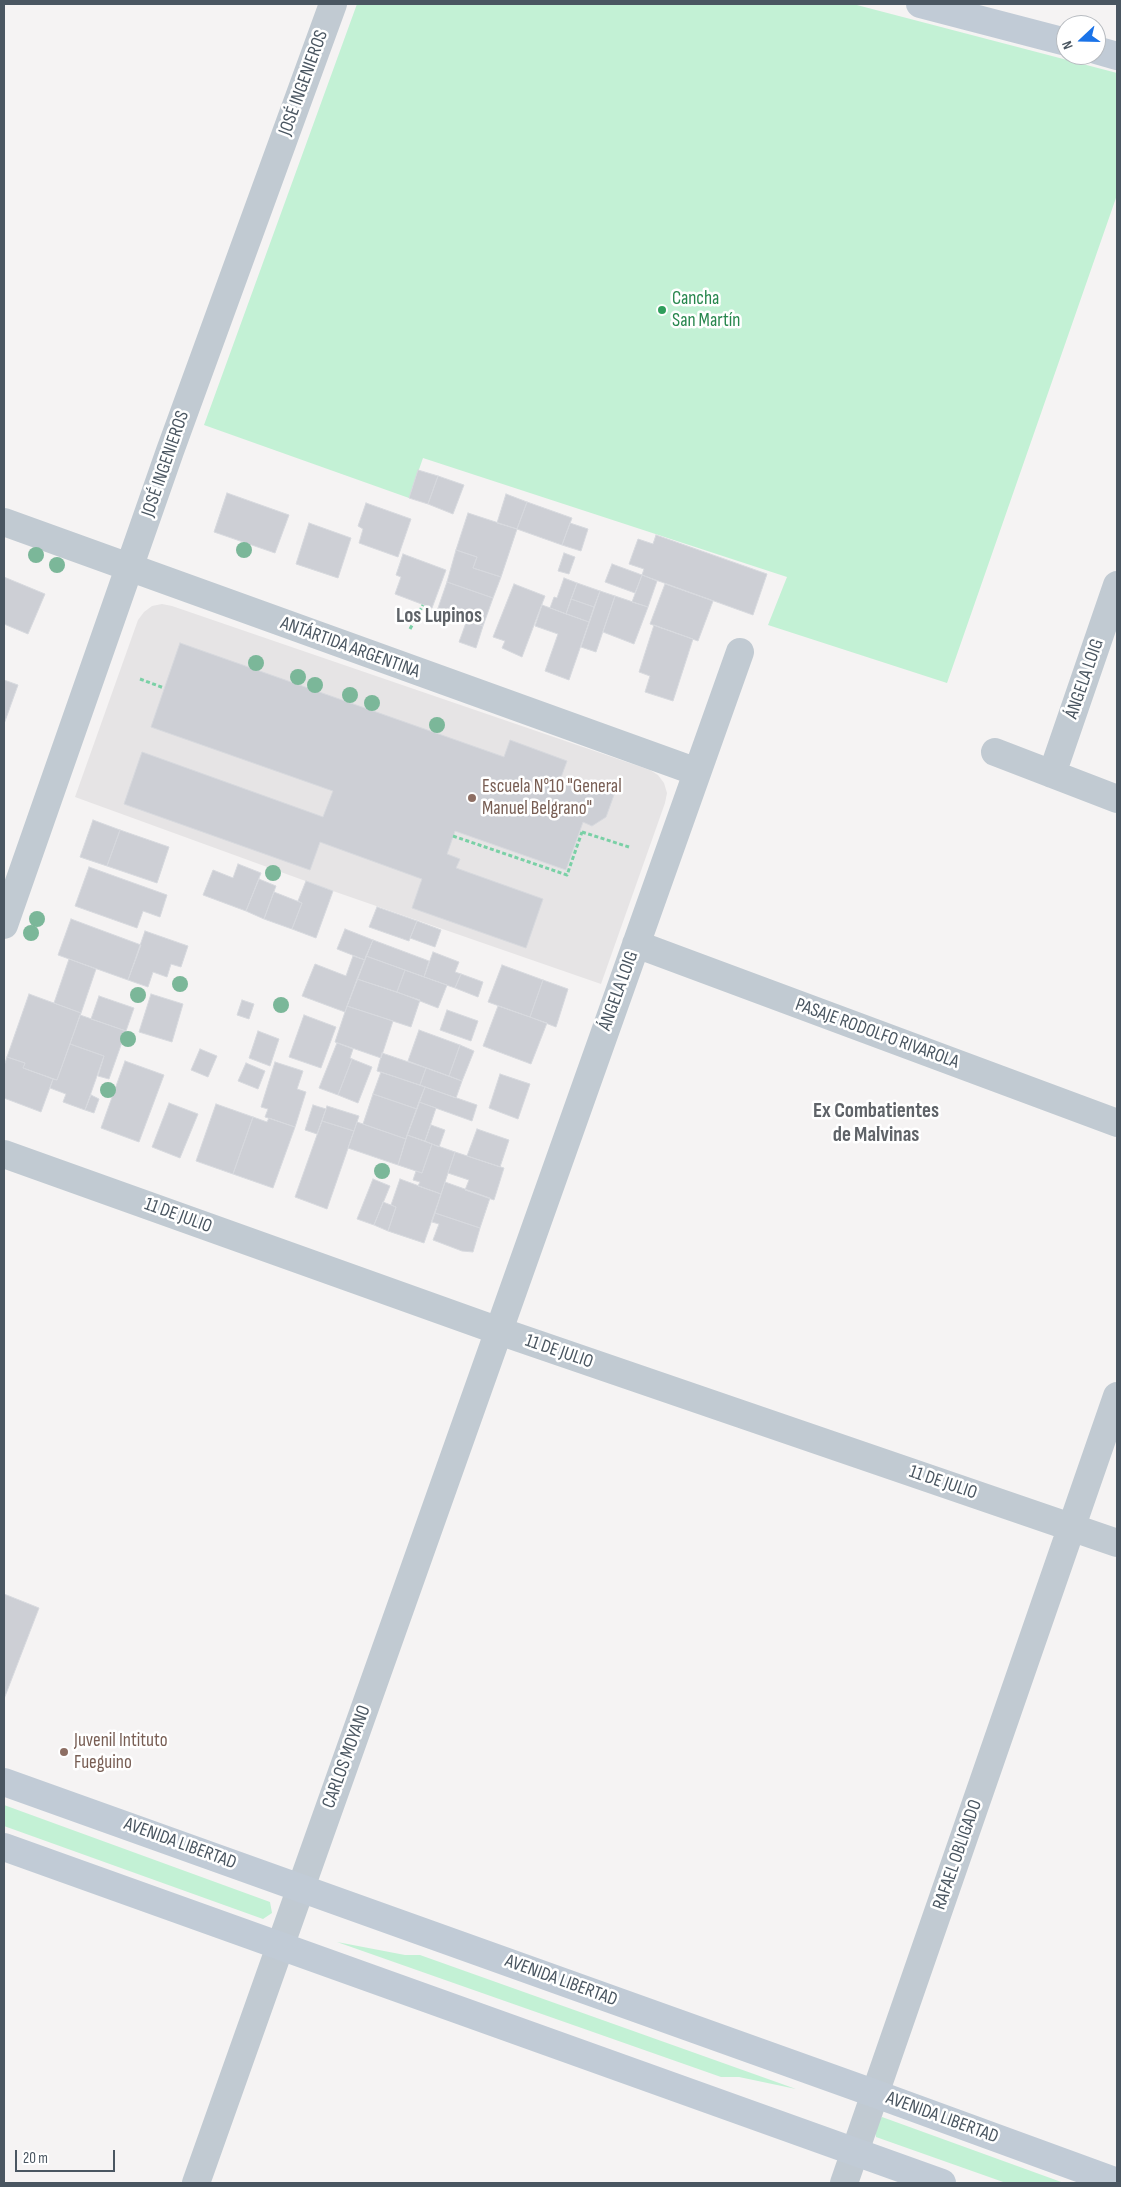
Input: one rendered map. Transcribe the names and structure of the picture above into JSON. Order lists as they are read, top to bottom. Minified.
{"streets":{"street":["JOSÉ INGENIEROS","ANTÁRTIDA ARGENTINA","ÁNGELA LOIG","PASAJE RODOLFO RIVAROLA","11 DE JULIO","CARLOS MOYANO","AVENIDA LIBERTAD","RAFAEL OBLIGADO"]},"crossings":[["JOSÉ INGENIEROS","ANTÁRTIDA ARGENTINA"],["ANTÁRTIDA ARGENTINA","ÁNGELA LOIG"],["ÁNGELA LOIG","PASAJE RODOLFO RIVAROLA"],["ÁNGELA LOIG","11 DE JULIO"],["ÁNGELA LOIG","CARLOS MOYANO"],["11 DE JULIO","CARLOS MOYANO"],["11 DE JULIO","RAFAEL OBLIGADO"],["CARLOS MOYANO","AVENIDA LIBERTAD"],["AVENIDA LIBERTAD","RAFAEL OBLIGADO"]],"districts":["Los Lupinos","Ex Combatientes de Malvinas"],"places":["Cancha San Martín","Escuela N°10 \"General Manuel Belgrano\"","Juvenil Intituto Fueguino"],"scale_bar":"20 m","north":"left"}
